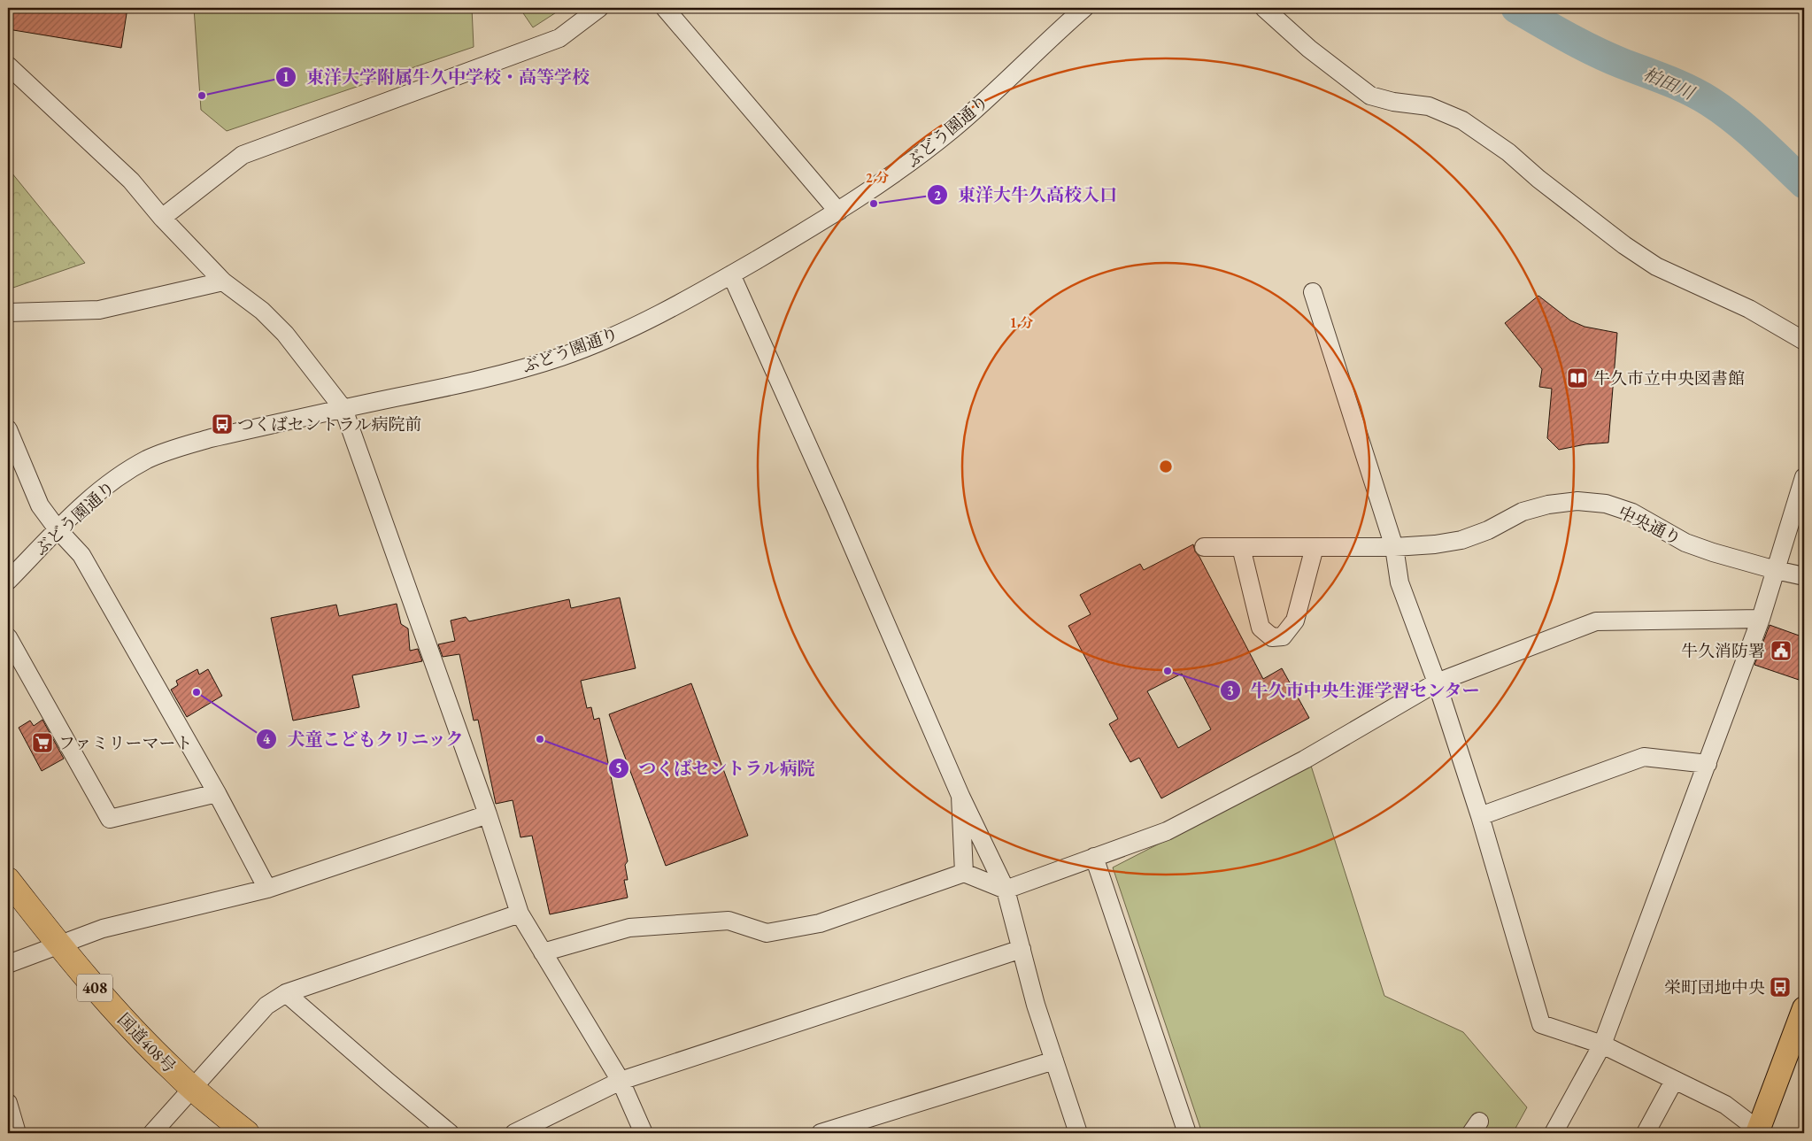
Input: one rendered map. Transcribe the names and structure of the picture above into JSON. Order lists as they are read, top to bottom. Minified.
{"streets":{"highway":["408","国道408号"],"street":["ぶどう園通り","中央通り"]},"water":["柏田川"],"places":{"other":["東洋大学附属牛久中学校・高等学校","東洋大牛久高校入口","牛久市中央生涯学習センター","犬童こどもクリニック","つくばセントラル病院"],"library":["牛久市立中央図書館"],"bus stop":["つくばセントラル病院前","栄町団地中央"],"public building":["牛久消防署"],"supermarket":["ファミリーマート"]},"rings":["2 分","1 分"]}
